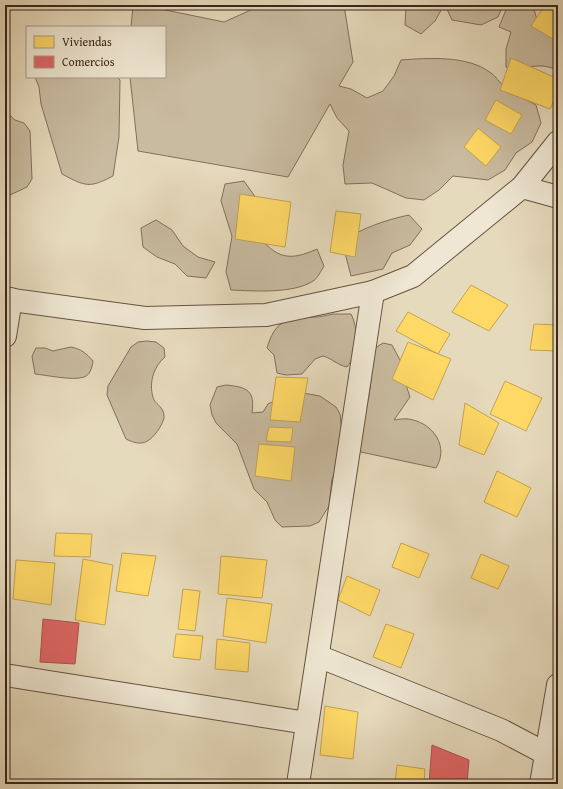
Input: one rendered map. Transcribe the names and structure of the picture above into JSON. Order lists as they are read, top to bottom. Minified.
{"legend":["Viviendas","Comercios"]}
